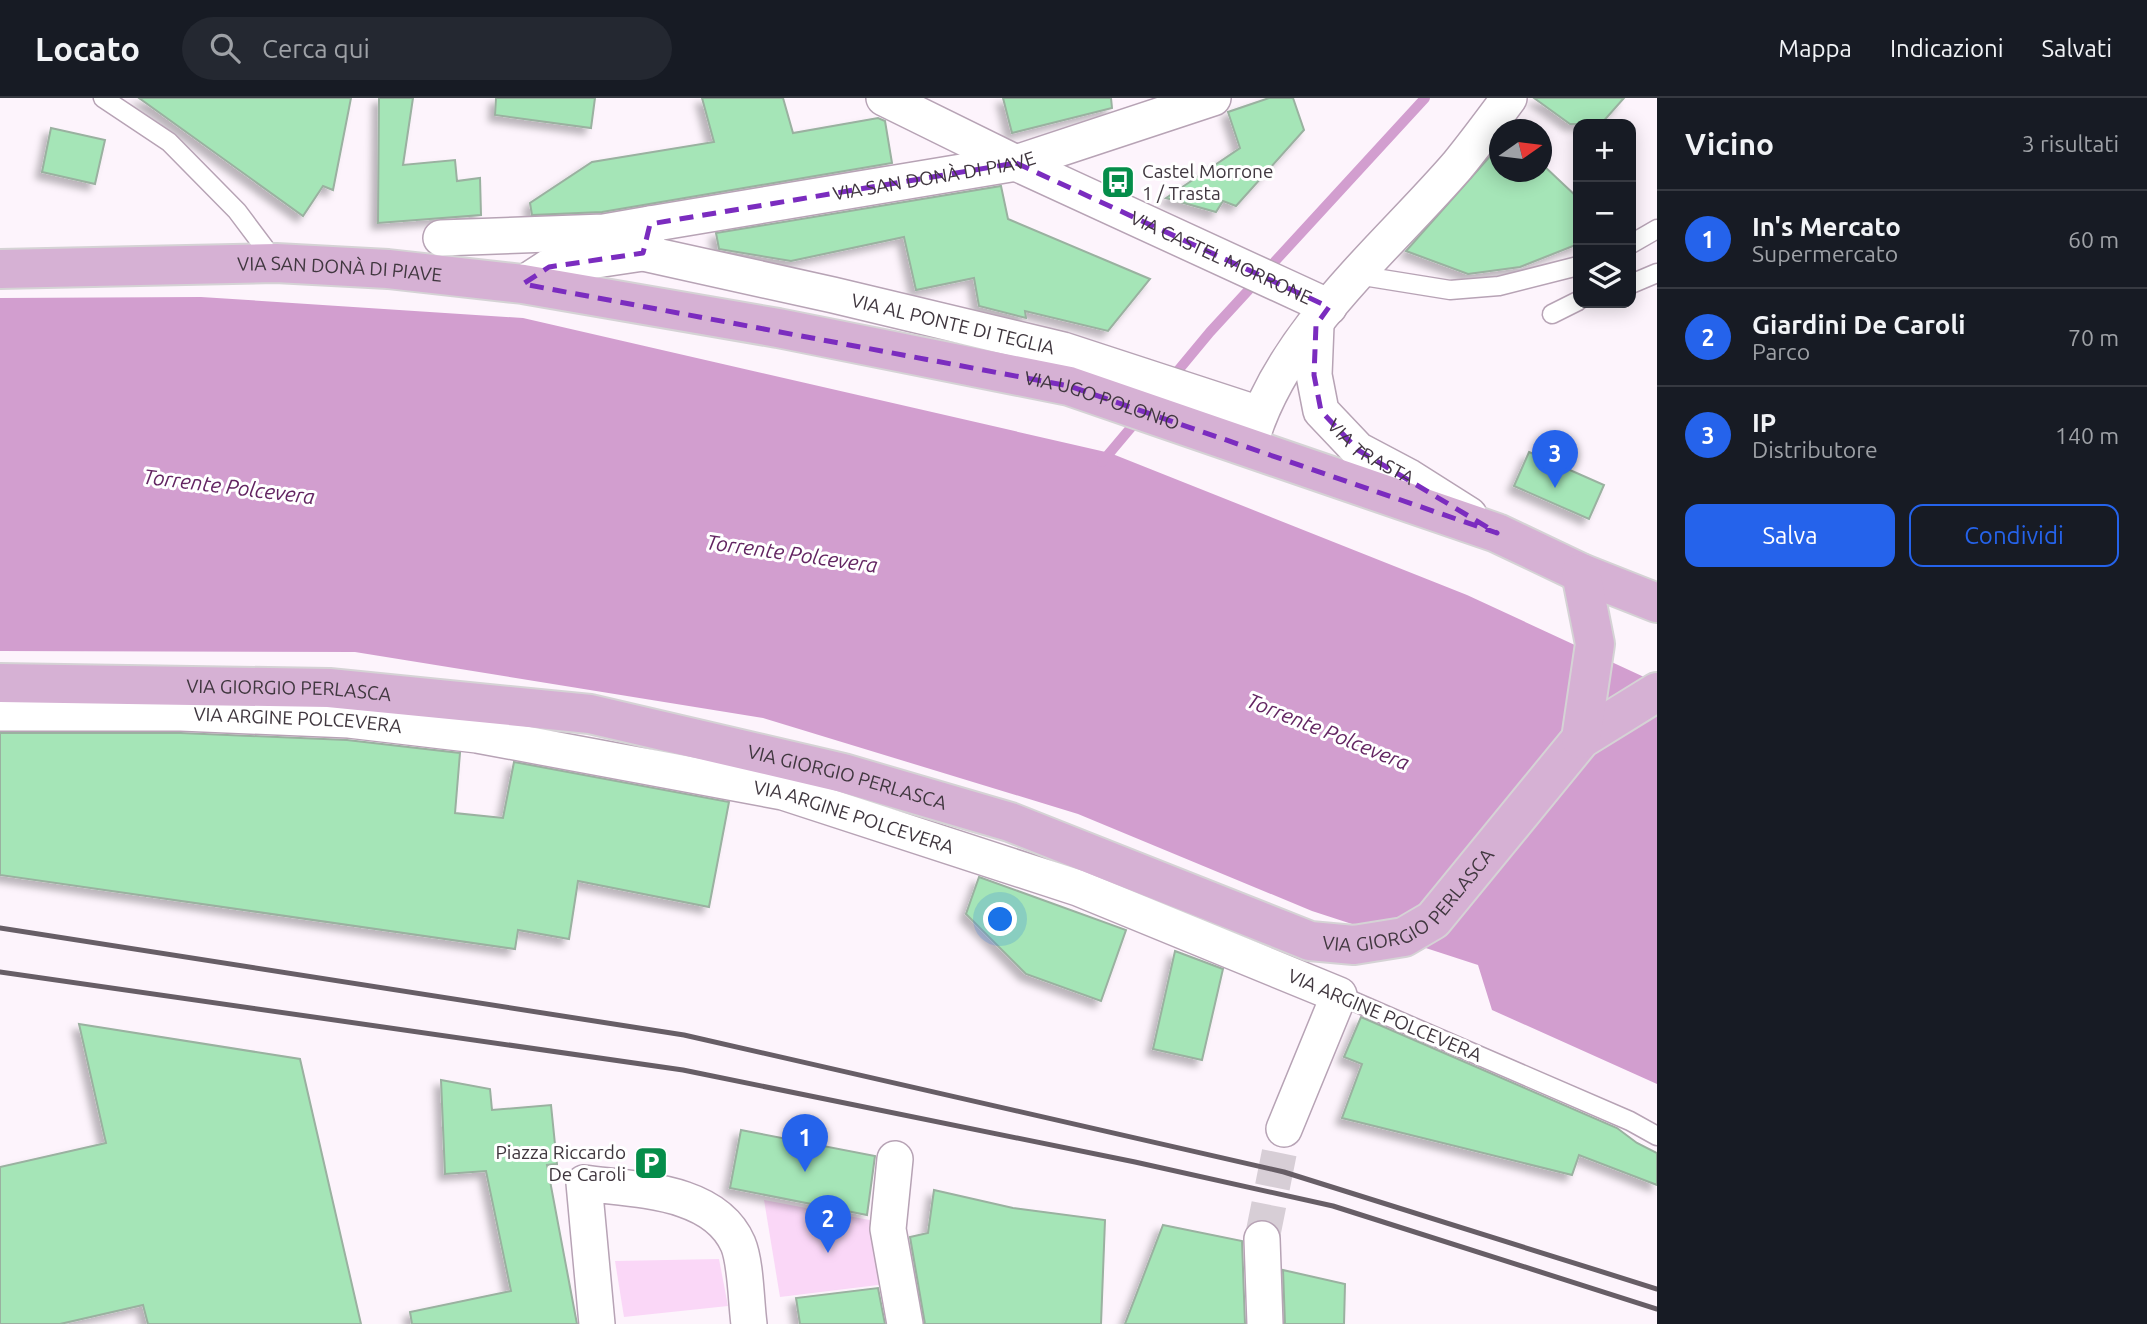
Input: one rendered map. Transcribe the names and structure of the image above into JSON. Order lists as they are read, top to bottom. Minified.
{"streets":{"main road":["VIA SAN DONÀ DI PIAVE","VIA UGO POLONIO","VIA GIORGIO PERLASCA"],"street":["VIA CASTEL MORRONE","VIA AL PONTE DI TEGLIA","VIA TRASTA","VIA ARGINE POLCEVERA"]},"crossings":[["VIA SAN DONÀ DI PIAVE","VIA CASTEL MORRONE"],["VIA SAN DONÀ DI PIAVE","VIA AL PONTE DI TEGLIA"],["VIA SAN DONÀ DI PIAVE","VIA UGO POLONIO"],["VIA CASTEL MORRONE","VIA TRASTA"],["VIA AL PONTE DI TEGLIA","VIA UGO POLONIO"],["VIA UGO POLONIO","VIA TRASTA"]],"water":["Torrente Polcevera"],"places":{"bus stop":["Castel Morrone 1 / Trasta"],"parking":["Piazza Riccardo De Caroli"]},"north":"right","page":{"header":"Locato","search":"Cerca qui","nav":["Mappa","Indicazioni","Salvati"],"heading":["Vicino","3 risultati"],"map_buttons":["+","−"],"list":[{"mark":"1","name":"In's Mercato","note":"Supermercato","value":"60 m"},{"mark":"2","name":"Giardini De Caroli","note":"Parco","value":"70 m"},{"mark":"3","name":"IP","note":"Distributore","value":"140 m"}],"pins":["3","1","2"],"buttons":["Salva","Condividi"]}}
